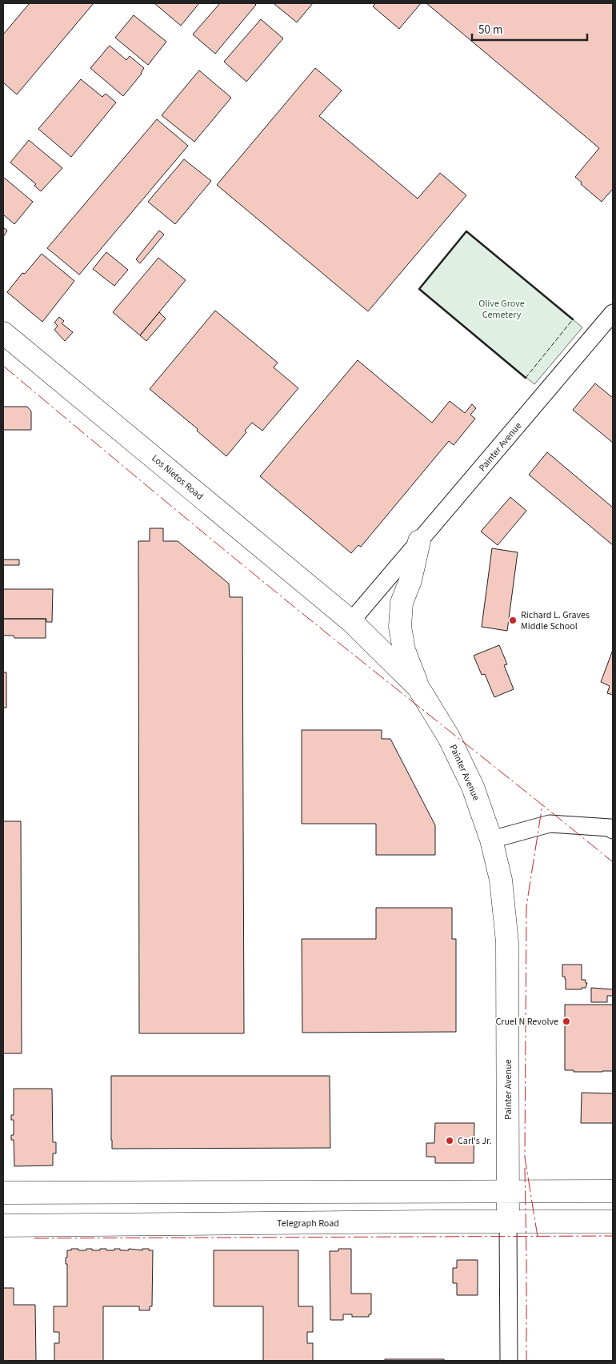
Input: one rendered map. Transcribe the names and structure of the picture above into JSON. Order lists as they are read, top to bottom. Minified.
{"streets":{"main road":["Painter Avenue","Los Nietos Road","Telegraph Road"]},"crossings":[["Painter Avenue","Los Nietos Road"],["Painter Avenue","Telegraph Road"]],"parks":["Olive Grove Cemetery"],"places":["Richard L. Graves Middle School","Cruel N Revolve","Carl's Jr."],"scale_bar":"50 m"}
